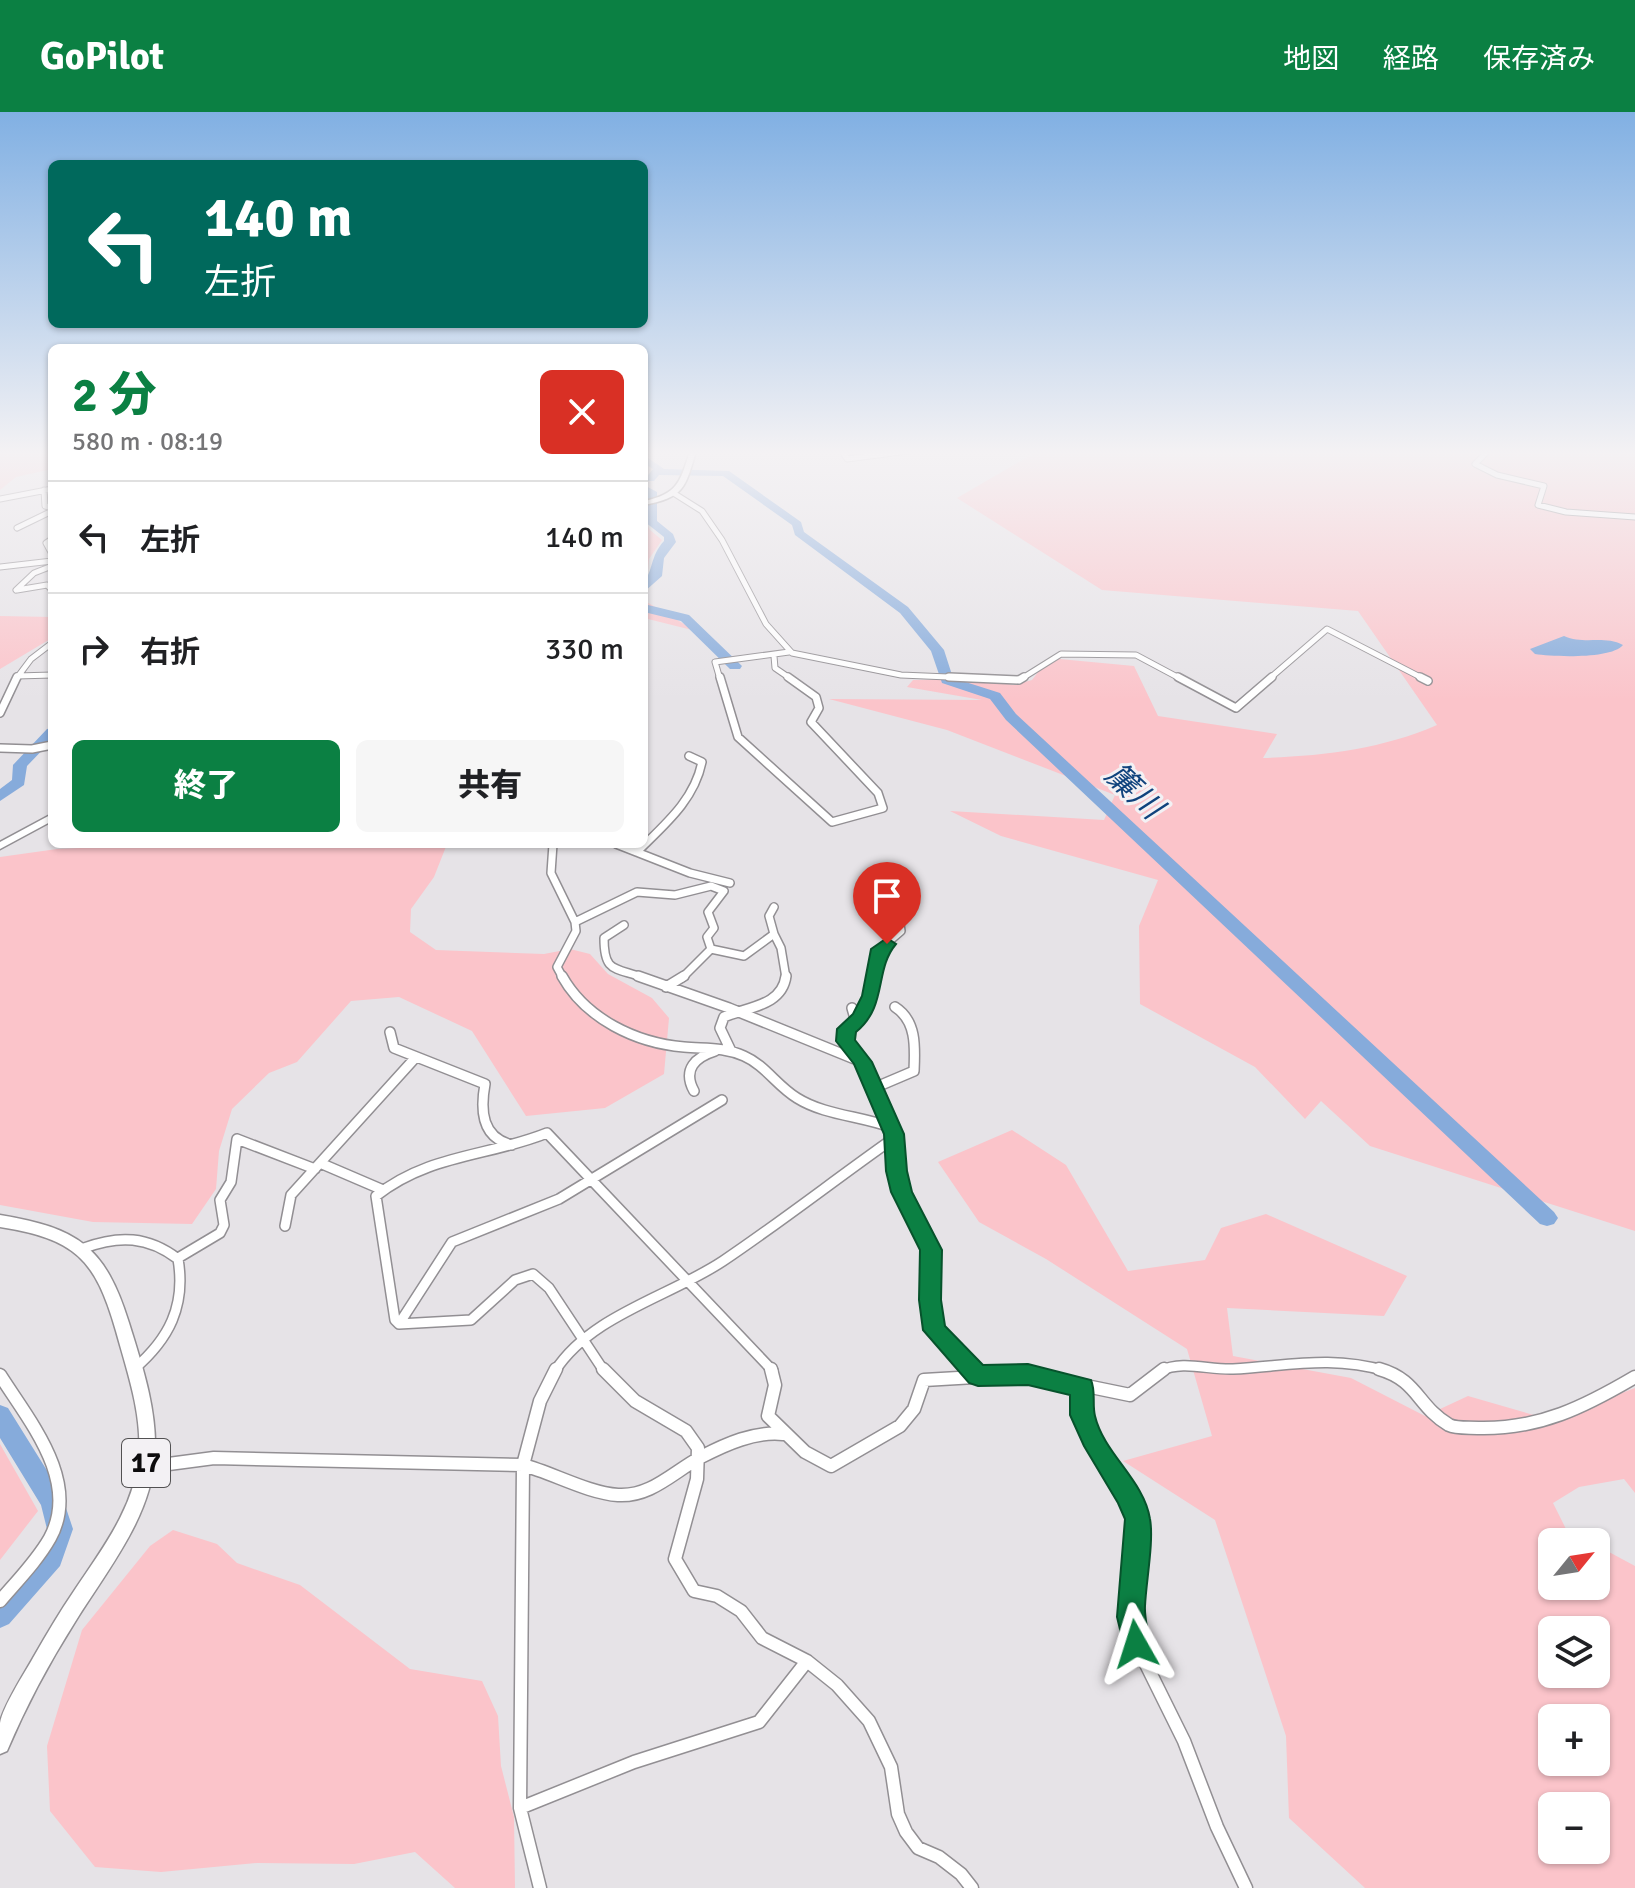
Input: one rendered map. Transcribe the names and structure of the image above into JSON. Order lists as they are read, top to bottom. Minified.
{"streets":{"main road":["17"]},"water":["簾川"],"north":"top right","page":{"header":"GoPilot","nav":["地図","経路","保存済み"],"turn":["140 m","左折"],"heading":["2 分","580 m · 08:19"],"list":[{"name":"左折","value":"140 m"},{"name":"右折","value":"330 m"}],"buttons":["終了","共有"],"map_buttons":["+","−"]}}
